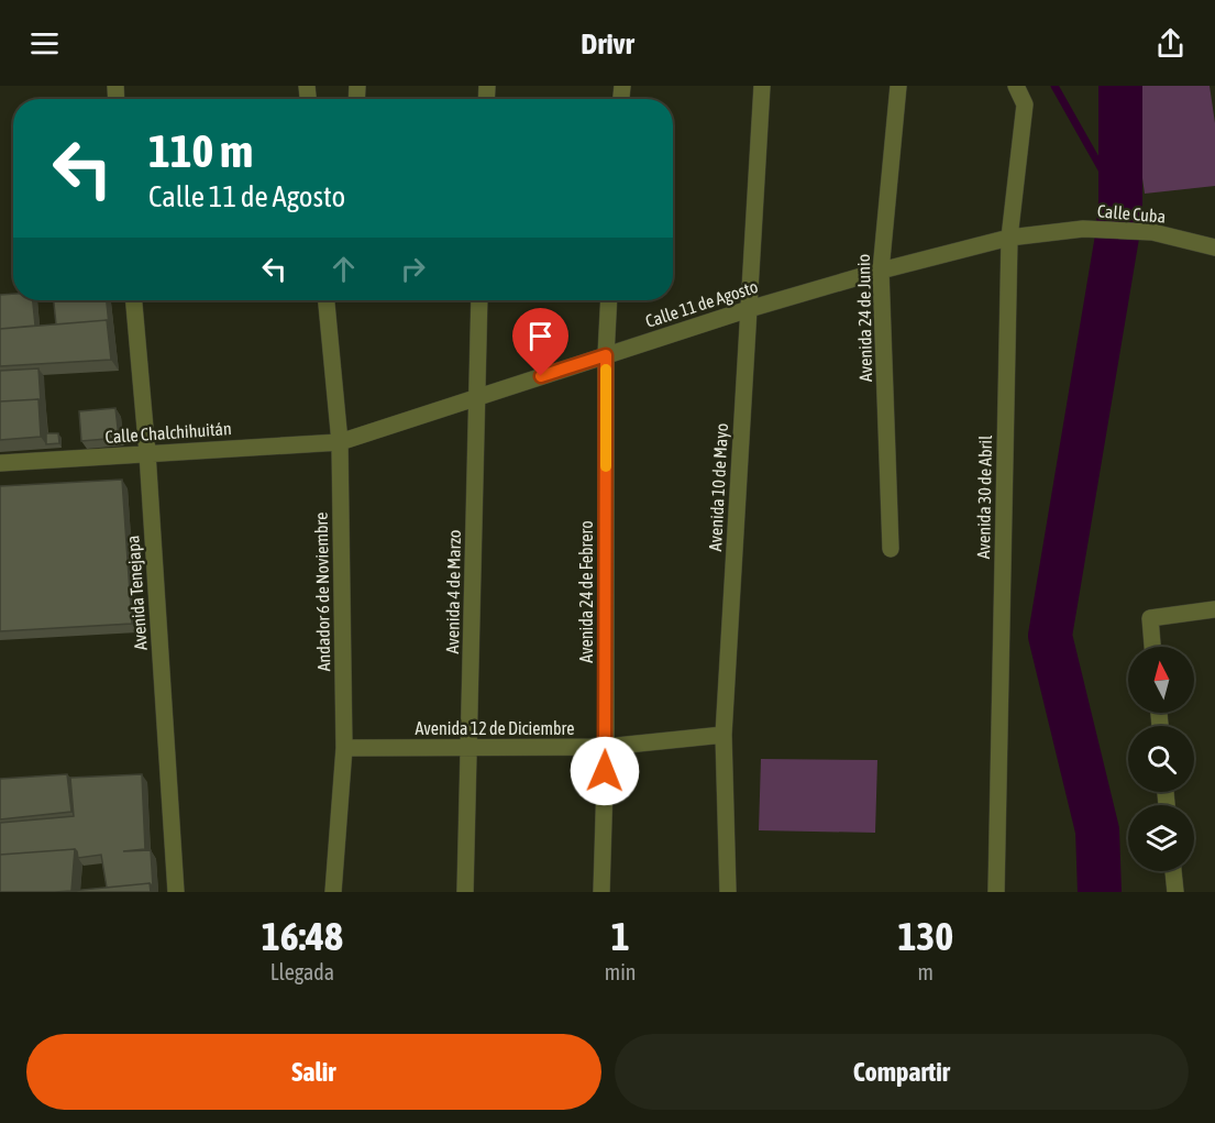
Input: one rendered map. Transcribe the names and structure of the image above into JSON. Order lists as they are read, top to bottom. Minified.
{"streets":{"street":["Calle Cuba","Calle 11 de Agosto","Avenida 24 de Junio","Calle Chalchihuitán","Avenida 10 de Mayo","Avenida 30 de Abril","Andador 6 de Noviembre","Avenida 4 de Marzo","Avenida 24 de Febrero","Avenida Tenejapa","Avenida 12 de Diciembre"]},"crossings":[["Calle Cuba","Calle 11 de Agosto"],["Calle 11 de Agosto","Avenida 24 de Junio"],["Calle 11 de Agosto","Calle Chalchihuitán"],["Calle 11 de Agosto","Avenida 10 de Mayo"],["Calle 11 de Agosto","Avenida 30 de Abril"],["Calle 11 de Agosto","Andador 6 de Noviembre"],["Calle 11 de Agosto","Avenida 4 de Marzo"],["Calle 11 de Agosto","Avenida 24 de Febrero"],["Calle Chalchihuitán","Andador 6 de Noviembre"],["Calle Chalchihuitán","Avenida Tenejapa"],["Avenida 10 de Mayo","Avenida 12 de Diciembre"],["Andador 6 de Noviembre","Avenida 12 de Diciembre"],["Avenida 4 de Marzo","Avenida 12 de Diciembre"],["Avenida 24 de Febrero","Avenida 12 de Diciembre"]],"north":"top","page":{"header":"Drivr","turn":["110 m","Calle 11 de Agosto"],"eta":["16:48","Llegada","1","min","130","m"],"buttons":["Salir","Compartir"]}}
